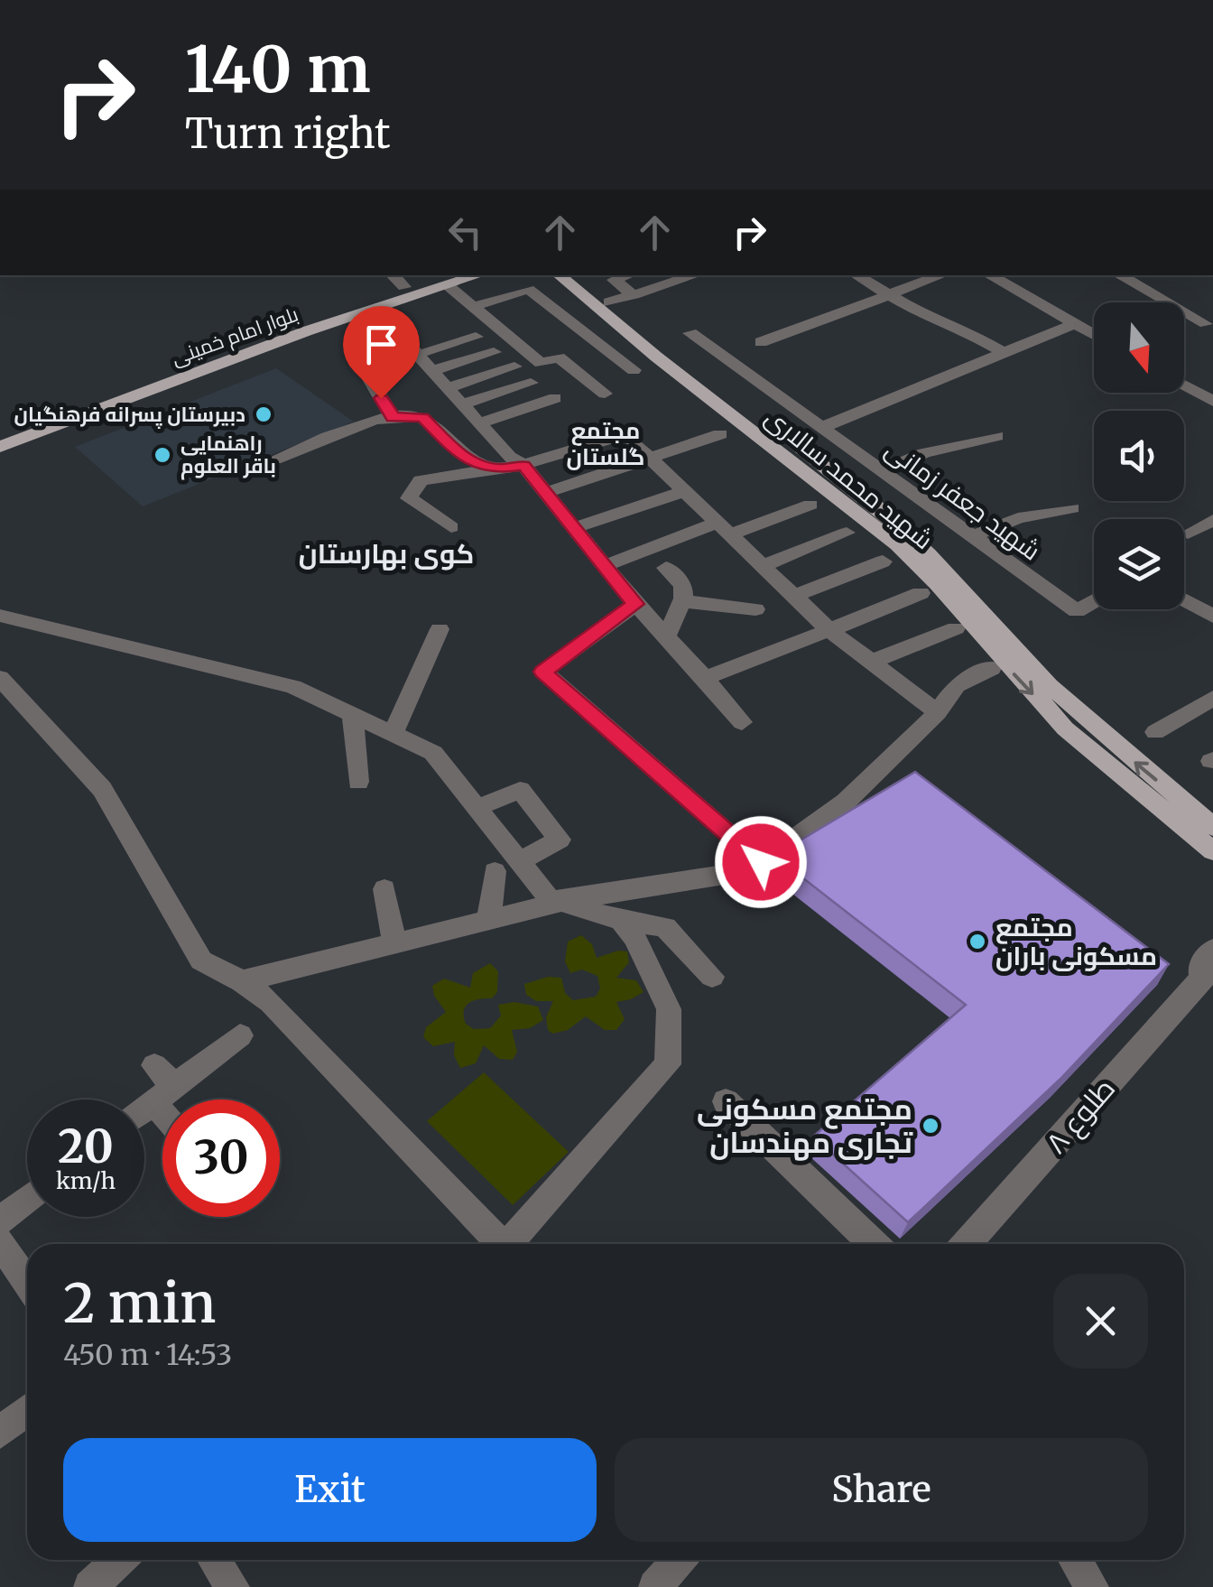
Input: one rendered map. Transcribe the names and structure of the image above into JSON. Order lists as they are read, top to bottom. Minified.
{"streets":{"main road":["بلوار امام خمینی","شهید محمد سالاری"],"street":["شهید جعفر زمانی","طلوع ۸"]},"districts":["مجتمع گلستان","کوی بهارستان"],"places":["دبیرستان پسرانه فرهنگیان","راهنمایی باقر العلوم","مجتمع مسکونی باران","مجتمع مسکونی تجاری مهندسان"],"north":"bottom","page":{"turn":["140 m","Turn right"],"speed":"20 km/h","limit":"30","heading":["2 min","450 m · 14:53"],"buttons":["Exit","Share"]}}
